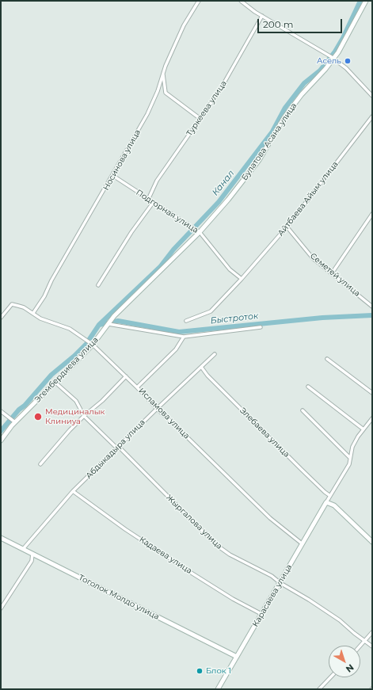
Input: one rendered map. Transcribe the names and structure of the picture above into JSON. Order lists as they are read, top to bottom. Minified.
{"streets":{"street":["Туркеева улица","Булатова Асана улица","Носинова улица","Айтбаева Айым улица","Подгорная улица","Семетей улица","Эгембердиева улица","Исламова улица","Элебаева улица","Абдыкадыра улица","Жыргалова улица","Кадаева улица","Карасаева улица","Тоголок Молдо улица"]},"crossings":[["Туркеева улица","Подгорная улица"],["Булатова Асана улица","Подгорная улица"],["Булатова Асана улица","Эгембердиева улица"],["Носинова улица","Подгорная улица"],["Носинова улица","Исламова улица"],["Айтбаева Айым улица","Подгорная улица"],["Айтбаева Айым улица","Семетей улица"],["Эгембердиева улица","Исламова улица"],["Эгембердиева улица","Жыргалова улица"],["Исламова улица","Абдыкадыра улица"],["Исламова улица","Карасаева улица"],["Элебаева улица","Абдыкадыра улица"],["Абдыкадыра улица","Жыргалова улица"],["Абдыкадыра улица","Кадаева улица"],["Абдыкадыра улица","Тоголок Молдо улица"],["Жыргалова улица","Карасаева улица"],["Кадаева улица","Карасаева улица"],["Карасаева улица","Тоголок Молдо улица"]],"water":["Канал","Быстроток"],"places":["Асель","Медициналык Клиниуа","Блок 1"],"scale_bar":"200 m","north":"bottom right"}
